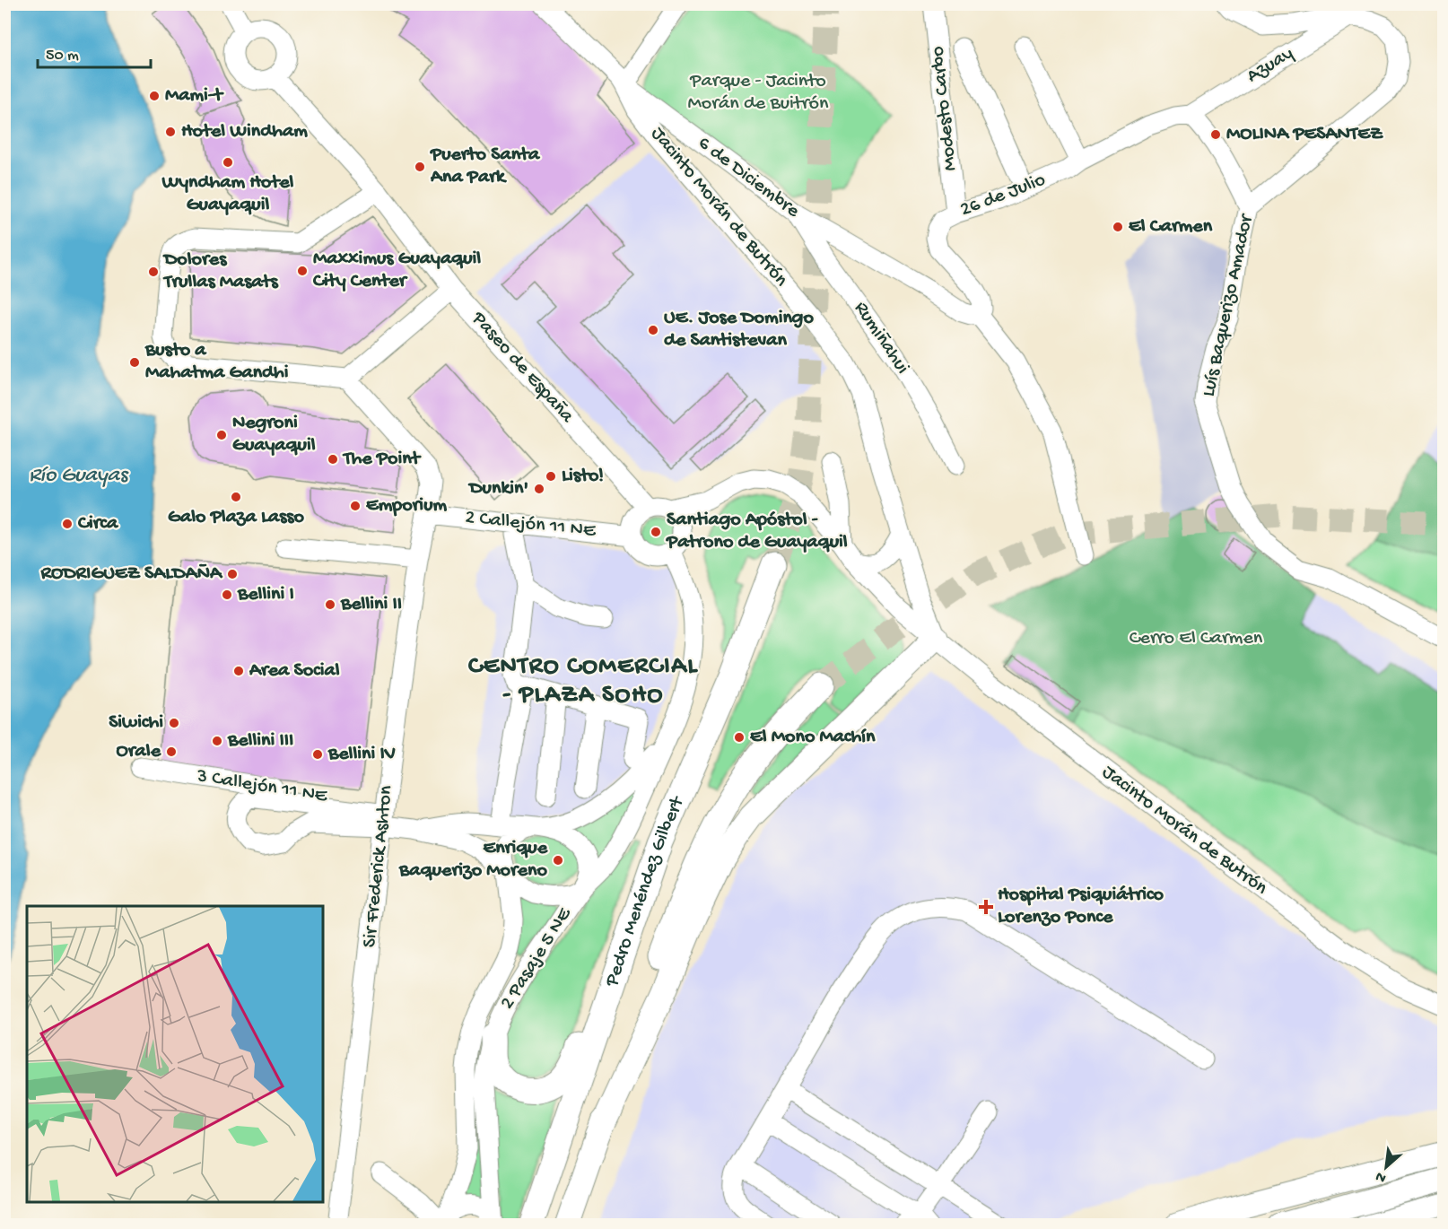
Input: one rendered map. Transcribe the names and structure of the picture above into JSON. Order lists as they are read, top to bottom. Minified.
{"streets":{"main road":["Pedro Menéndez Gilbert"],"street":["Azuay","Modesto Carbo","6 de Diciembre","26 de Julio","Jacinto Morán de Butrón","Luís Baquerizo Amador","Rumiñahui","Paseo de España","2 Callejón 11 NE","3 Callejón 11 NE","Sir Frederick Ashton","2 Pasaje 5 NE"]},"crossings":[["Azuay","26 de Julio"],["Azuay","Luís Baquerizo Amador"],["Modesto Carbo","26 de Julio"],["6 de Diciembre","26 de Julio"],["6 de Diciembre","Jacinto Morán de Butrón"],["6 de Diciembre","Rumiñahui"],["Jacinto Morán de Butrón","Paseo de España"],["Jacinto Morán de Butrón","2 Callejón 11 NE"],["Jacinto Morán de Butrón","2 Pasaje 5 NE"],["Paseo de España","2 Callejón 11 NE"],["Paseo de España","2 Pasaje 5 NE"],["2 Callejón 11 NE","Sir Frederick Ashton"],["2 Callejón 11 NE","2 Pasaje 5 NE"],["3 Callejón 11 NE","Sir Frederick Ashton"],["3 Callejón 11 NE","2 Pasaje 5 NE"]],"districts":["CENTRO COMERCIAL - PLAZA SOHO"],"water":["Río Guayas"],"parks":["Parque - Jacinto Morán de Buitrón","Cerro El Carmen"],"places":{"other":["Mami-t","Hotel Windham","MOLINA PESANTEZ","Wyndham Hotel Guayaquil","Puerto Santa Ana Park","El Carmen","Maxximus Guayaquil City Center","Dolores Trullas Masats","UE. Jose Domingo de Santistevan","Busto a Mahatma Gandhi","Negroni Guayaquil","The Point","Listo!","Dunkin'","Galo Plaza Lasso","Emporium","Circa","Santiago Apóstol - Patrono de Guayaquil","RODRIGUEZ SALDAÑA","Bellini I","Bellini II","Area Social","Siwichi","El Mono Machín","Bellini III","Orale","Bellini IV","Enrique Baquerizo Moreno"],"health":["Hospital Psiquiátrico Lorenzo Ponce"]},"scale_bar":"50 m","north":"bottom left"}
